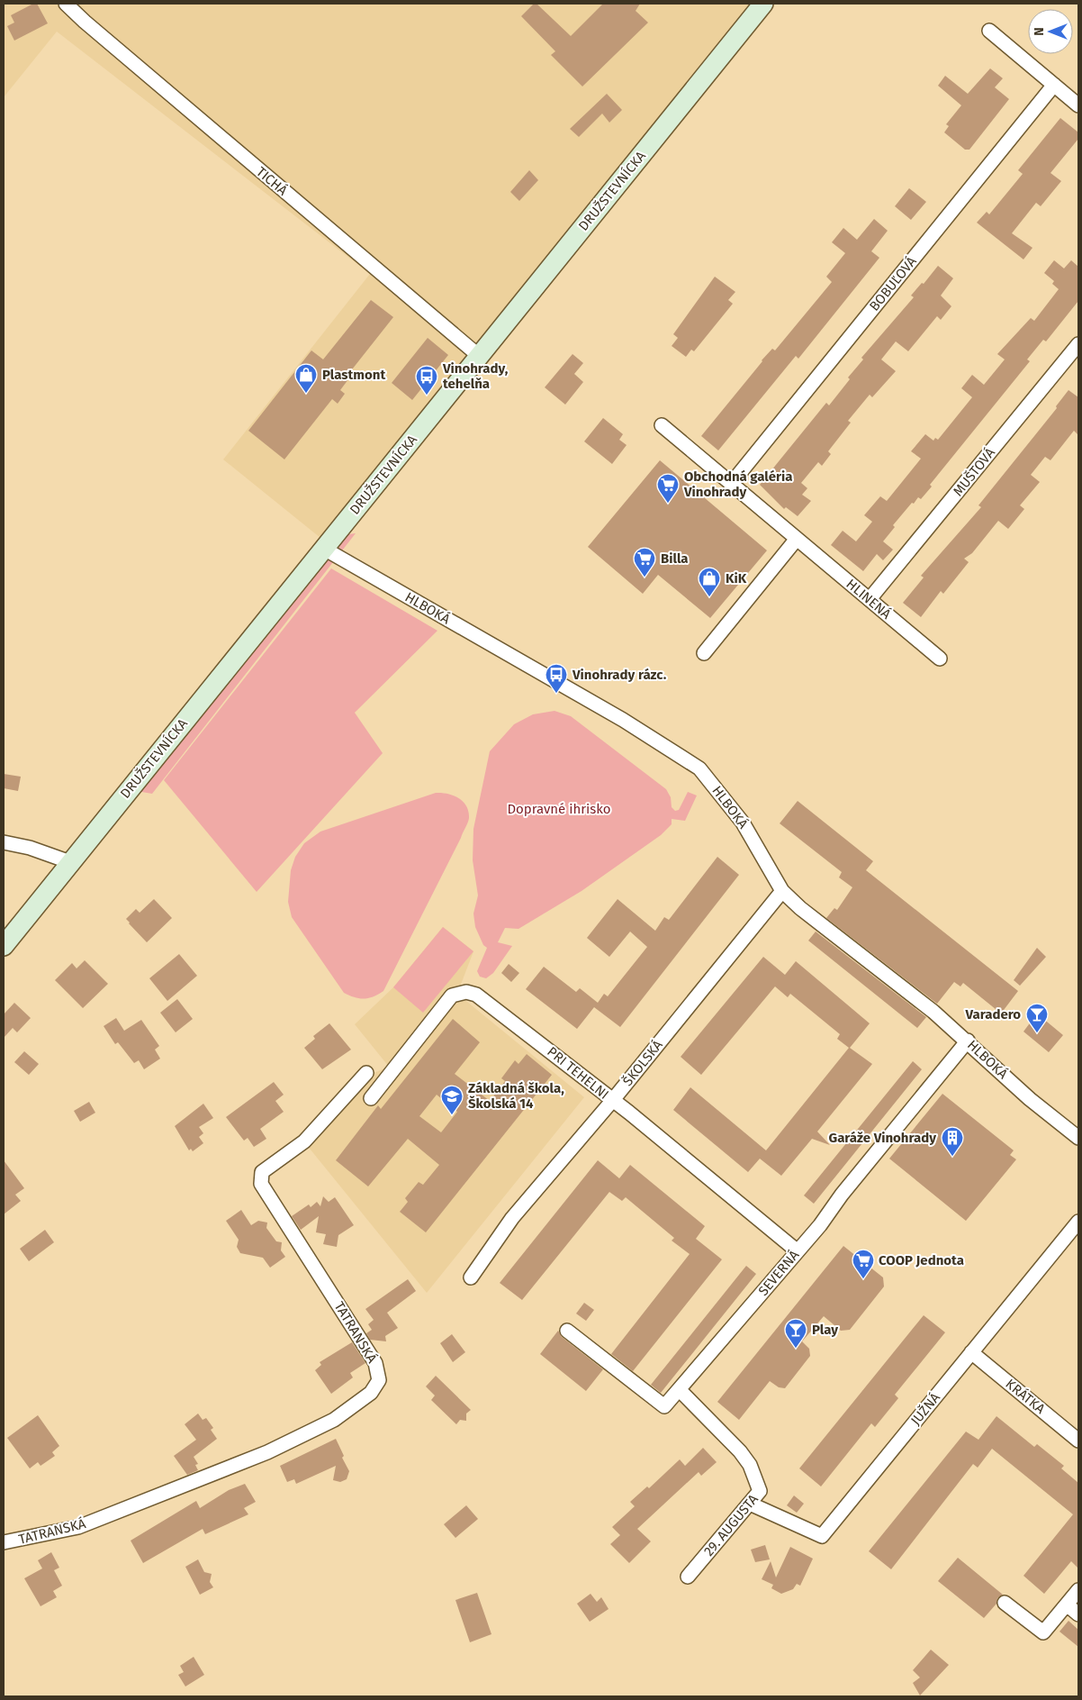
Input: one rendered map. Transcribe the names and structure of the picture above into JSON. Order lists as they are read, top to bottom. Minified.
{"streets":{"main road":["DRUŽSTEVNÍCKA"],"street":["TICHÁ","BOBUĽOVÁ","MUŠTOVÁ","HLINENÁ","HLBOKÁ","ŠKOLSKÁ","PRI TEHELNI","SEVERNÁ","TATRANSKÁ","KRÁTKA","JUŽNÁ","29. AUGUSTA"]},"crossings":[["TICHÁ","DRUŽSTEVNÍCKA"],["DRUŽSTEVNÍCKA","HLBOKÁ"],["BOBUĽOVÁ","HLINENÁ"],["MUŠTOVÁ","HLINENÁ"],["HLBOKÁ","ŠKOLSKÁ"],["HLBOKÁ","SEVERNÁ"],["ŠKOLSKÁ","PRI TEHELNI"],["PRI TEHELNI","SEVERNÁ"],["SEVERNÁ","29. AUGUSTA"],["KRÁTKA","JUŽNÁ"],["JUŽNÁ","29. AUGUSTA"]],"parks":["Dopravné ihrisko"],"places":{"shop":["Plastmont","KiK"],"bus stop":["Vinohrady, tehelňa","Vinohrady rázc."],"supermarket":["Obchodná galéria Vinohrady","Billa","COOP Jednota"],"bar":["Varadero","Play"],"school or university":["Základná škola, Školská 14"],"building":["Garáže Vinohrady"]},"north":"left"}
